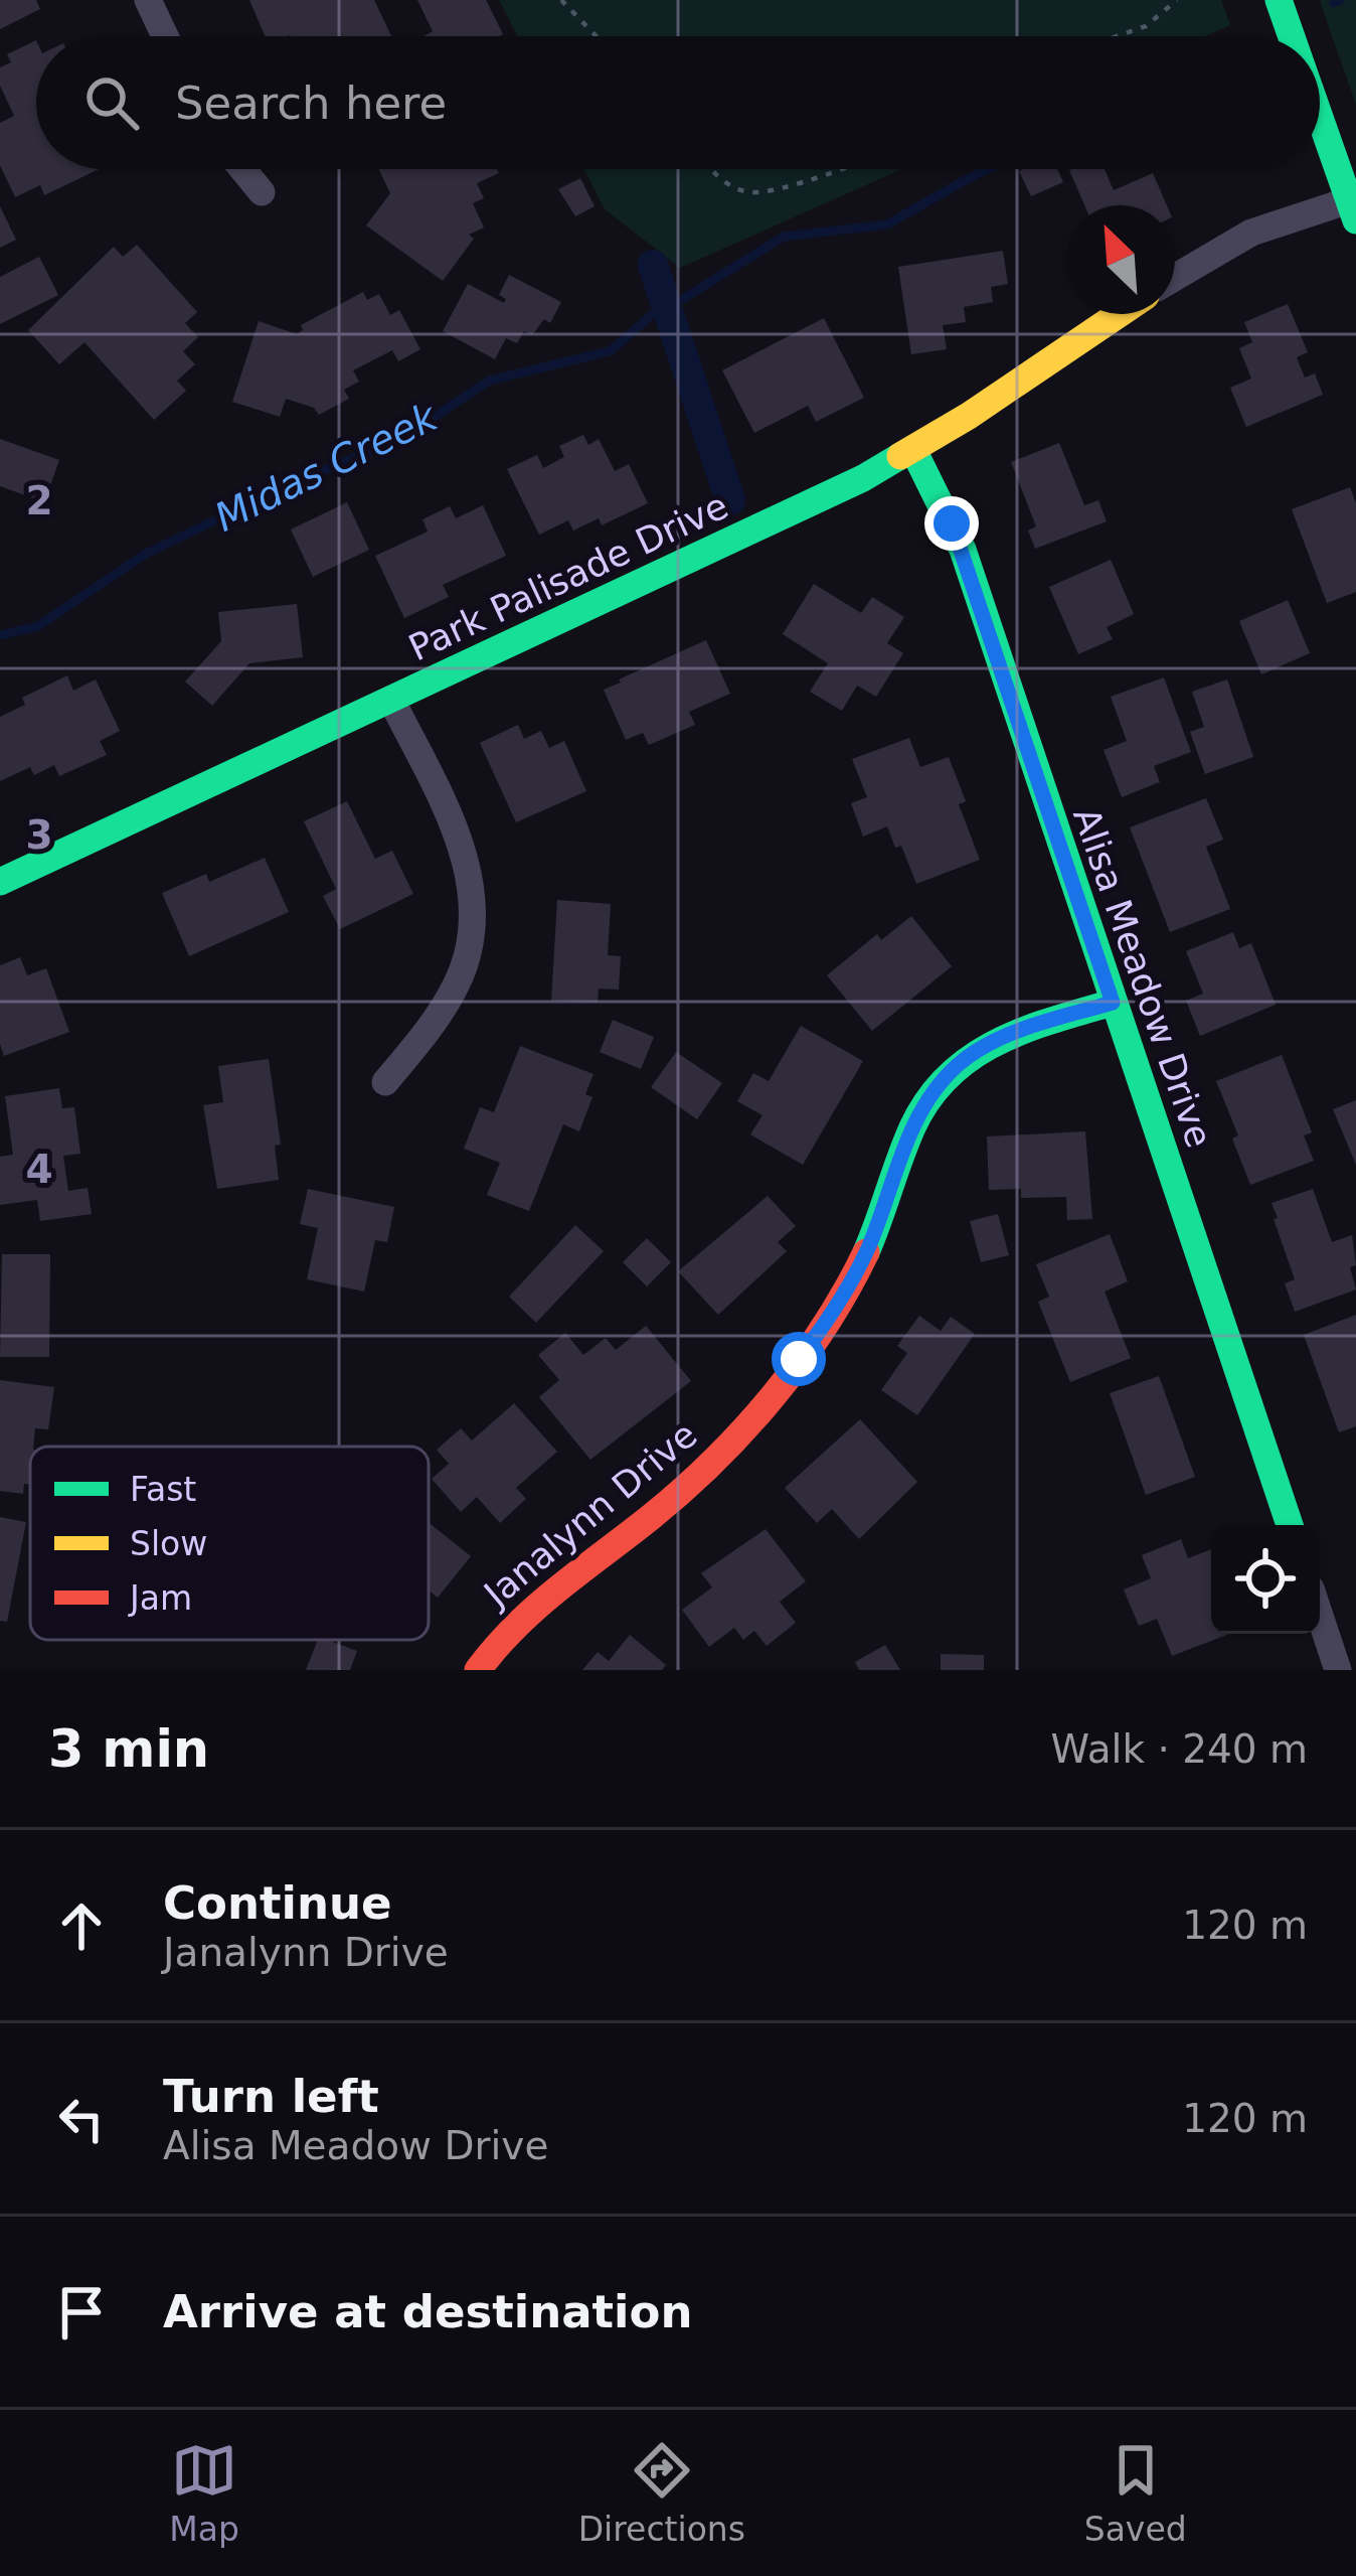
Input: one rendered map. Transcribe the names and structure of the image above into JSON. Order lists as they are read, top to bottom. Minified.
{"streets":{"street":["Park Palisade Drive","Alisa Meadow Drive","Janalynn Drive"]},"crossings":[["Park Palisade Drive","Alisa Meadow Drive"],["Alisa Meadow Drive","Janalynn Drive"]],"water":["Midas Creek"],"legend":["Fast","Slow","Jam"],"north":"top left","page":{"search":"Search here","heading":["3 min","Walk · 240 m"],"list":[["Continue","Janalynn Drive","120 m"],["Turn left","Alisa Meadow Drive","120 m"],"Arrive at destination"],"nav":["Map","Directions","Saved"]},"grid":{"rows":["2","3","4"]}}
